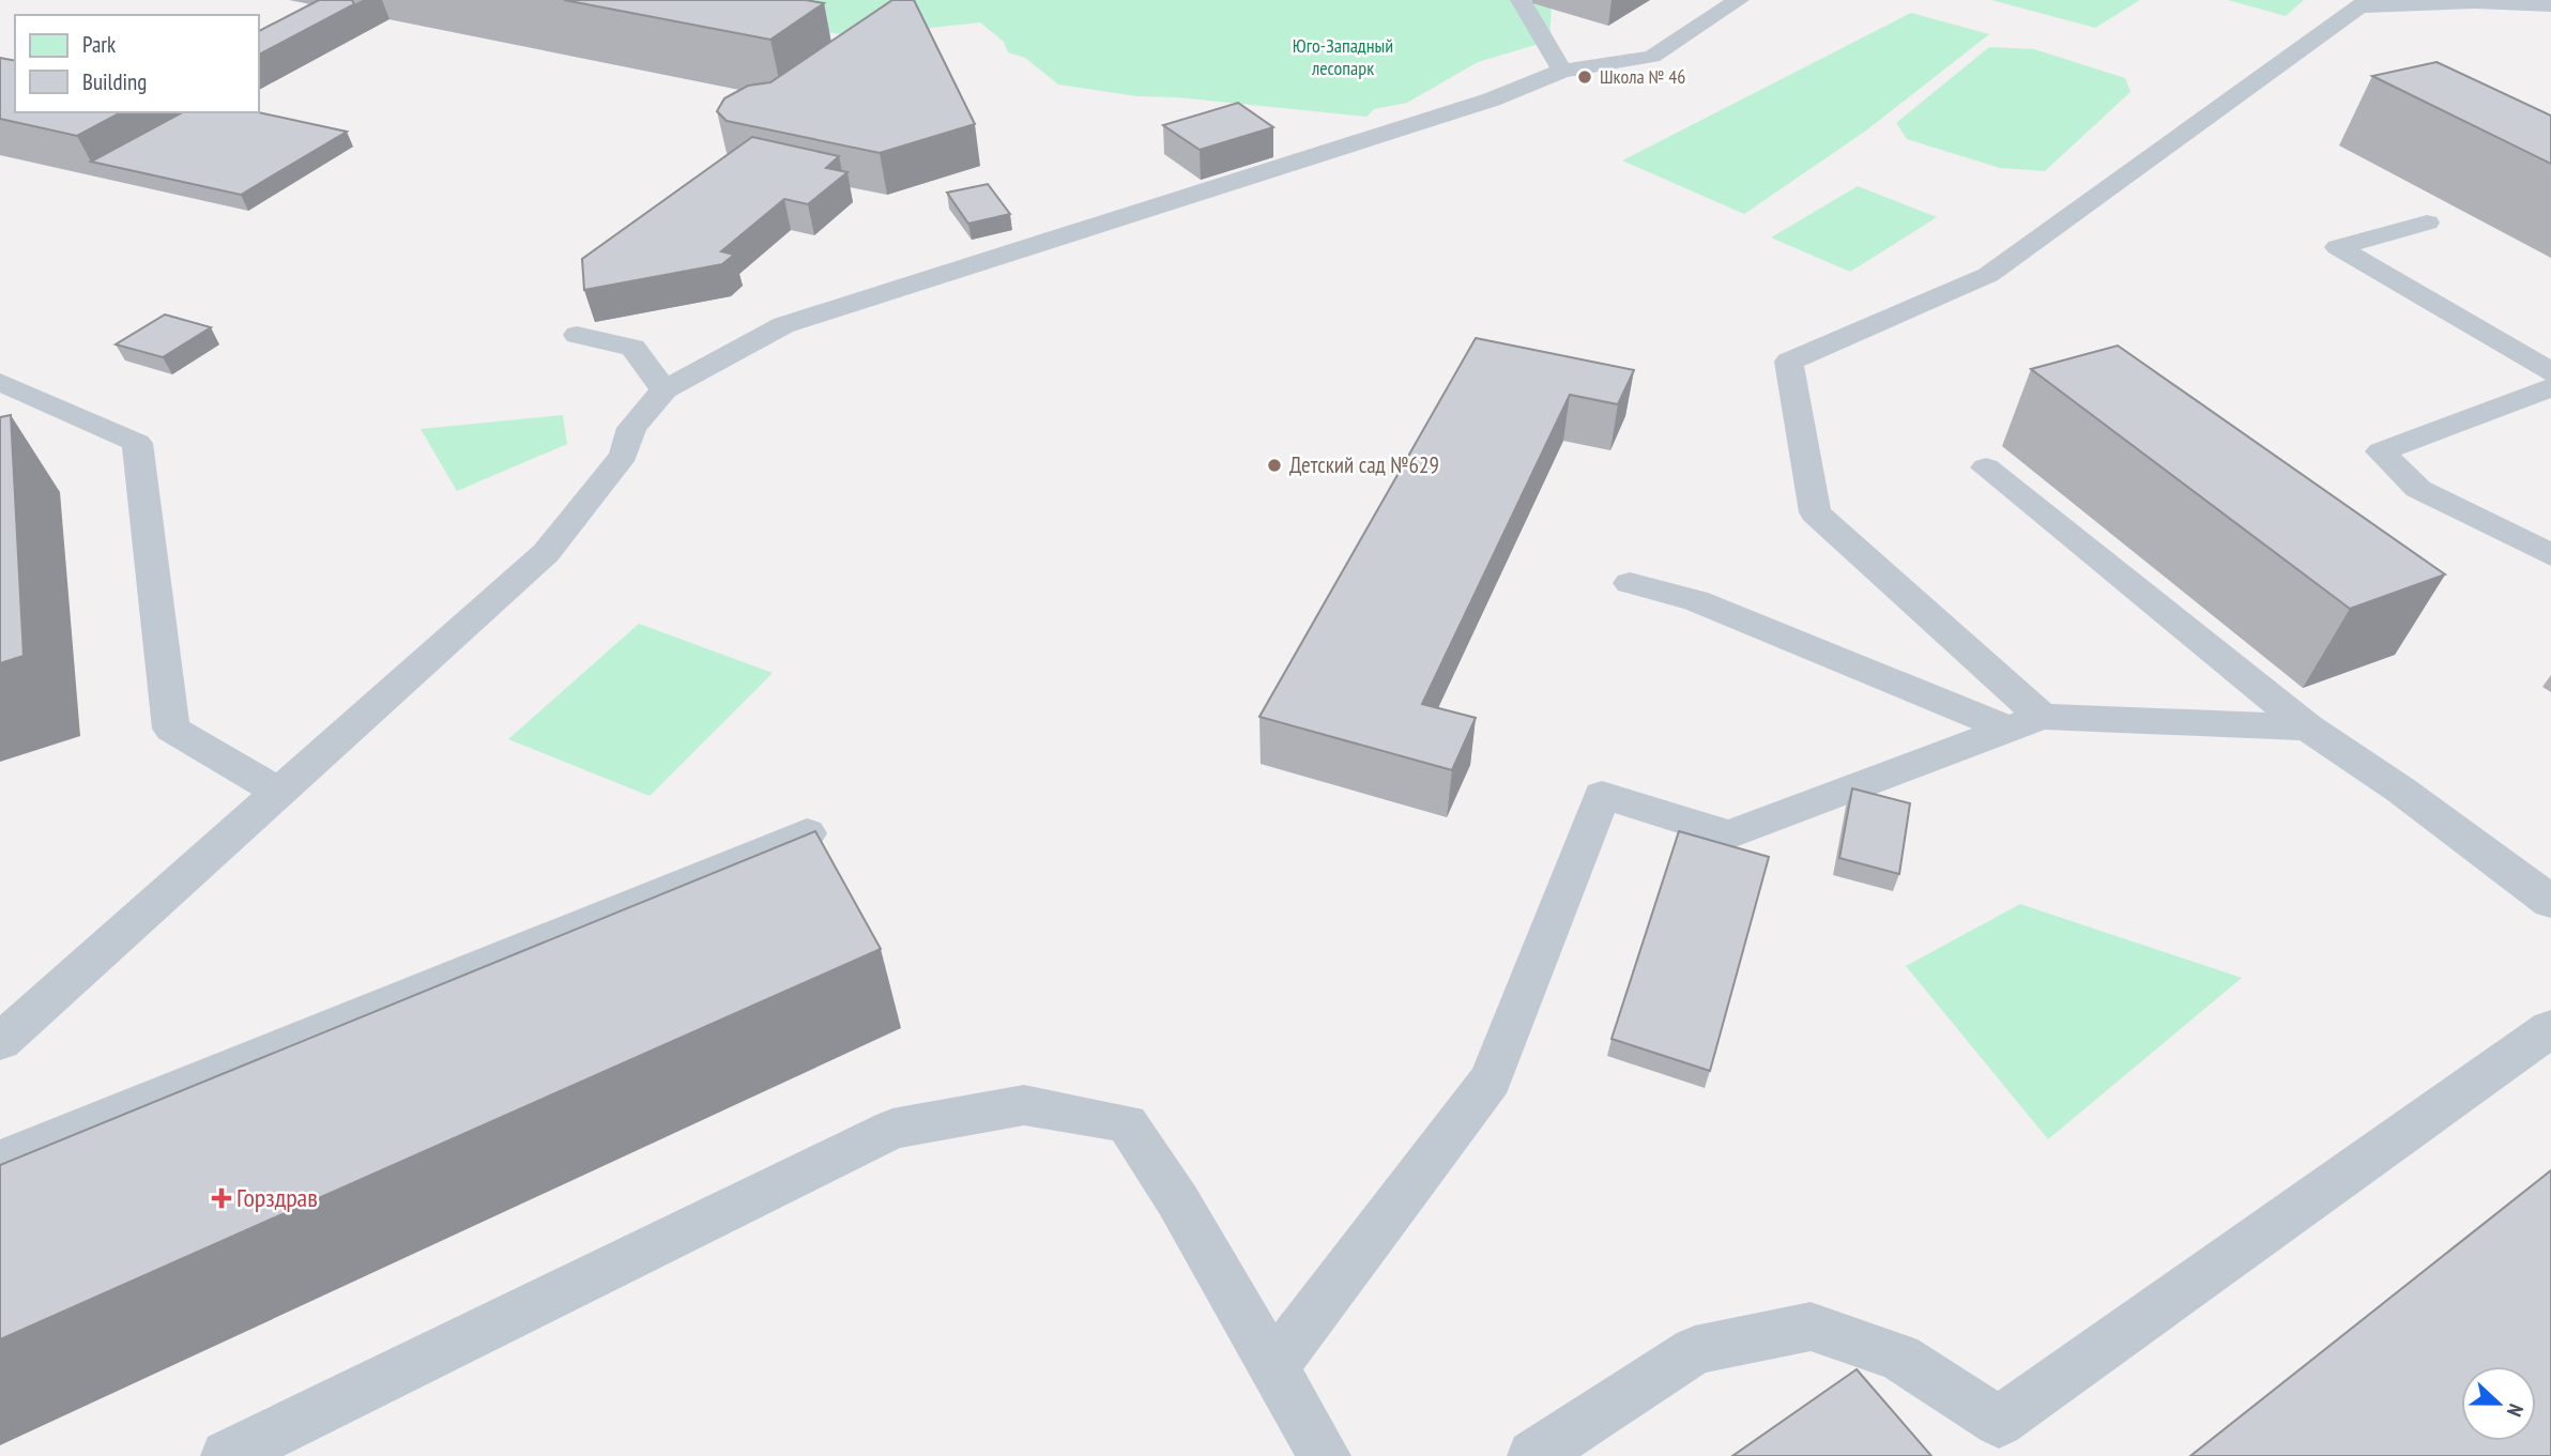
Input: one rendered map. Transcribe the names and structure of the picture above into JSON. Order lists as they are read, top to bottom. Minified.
{"parks":["Юго-Западный лесопарк"],"places":{"other":["Школа № 46","Детский сад №629"],"health":["Горздрав"]},"legend":["Park","Building"],"north":"right"}
